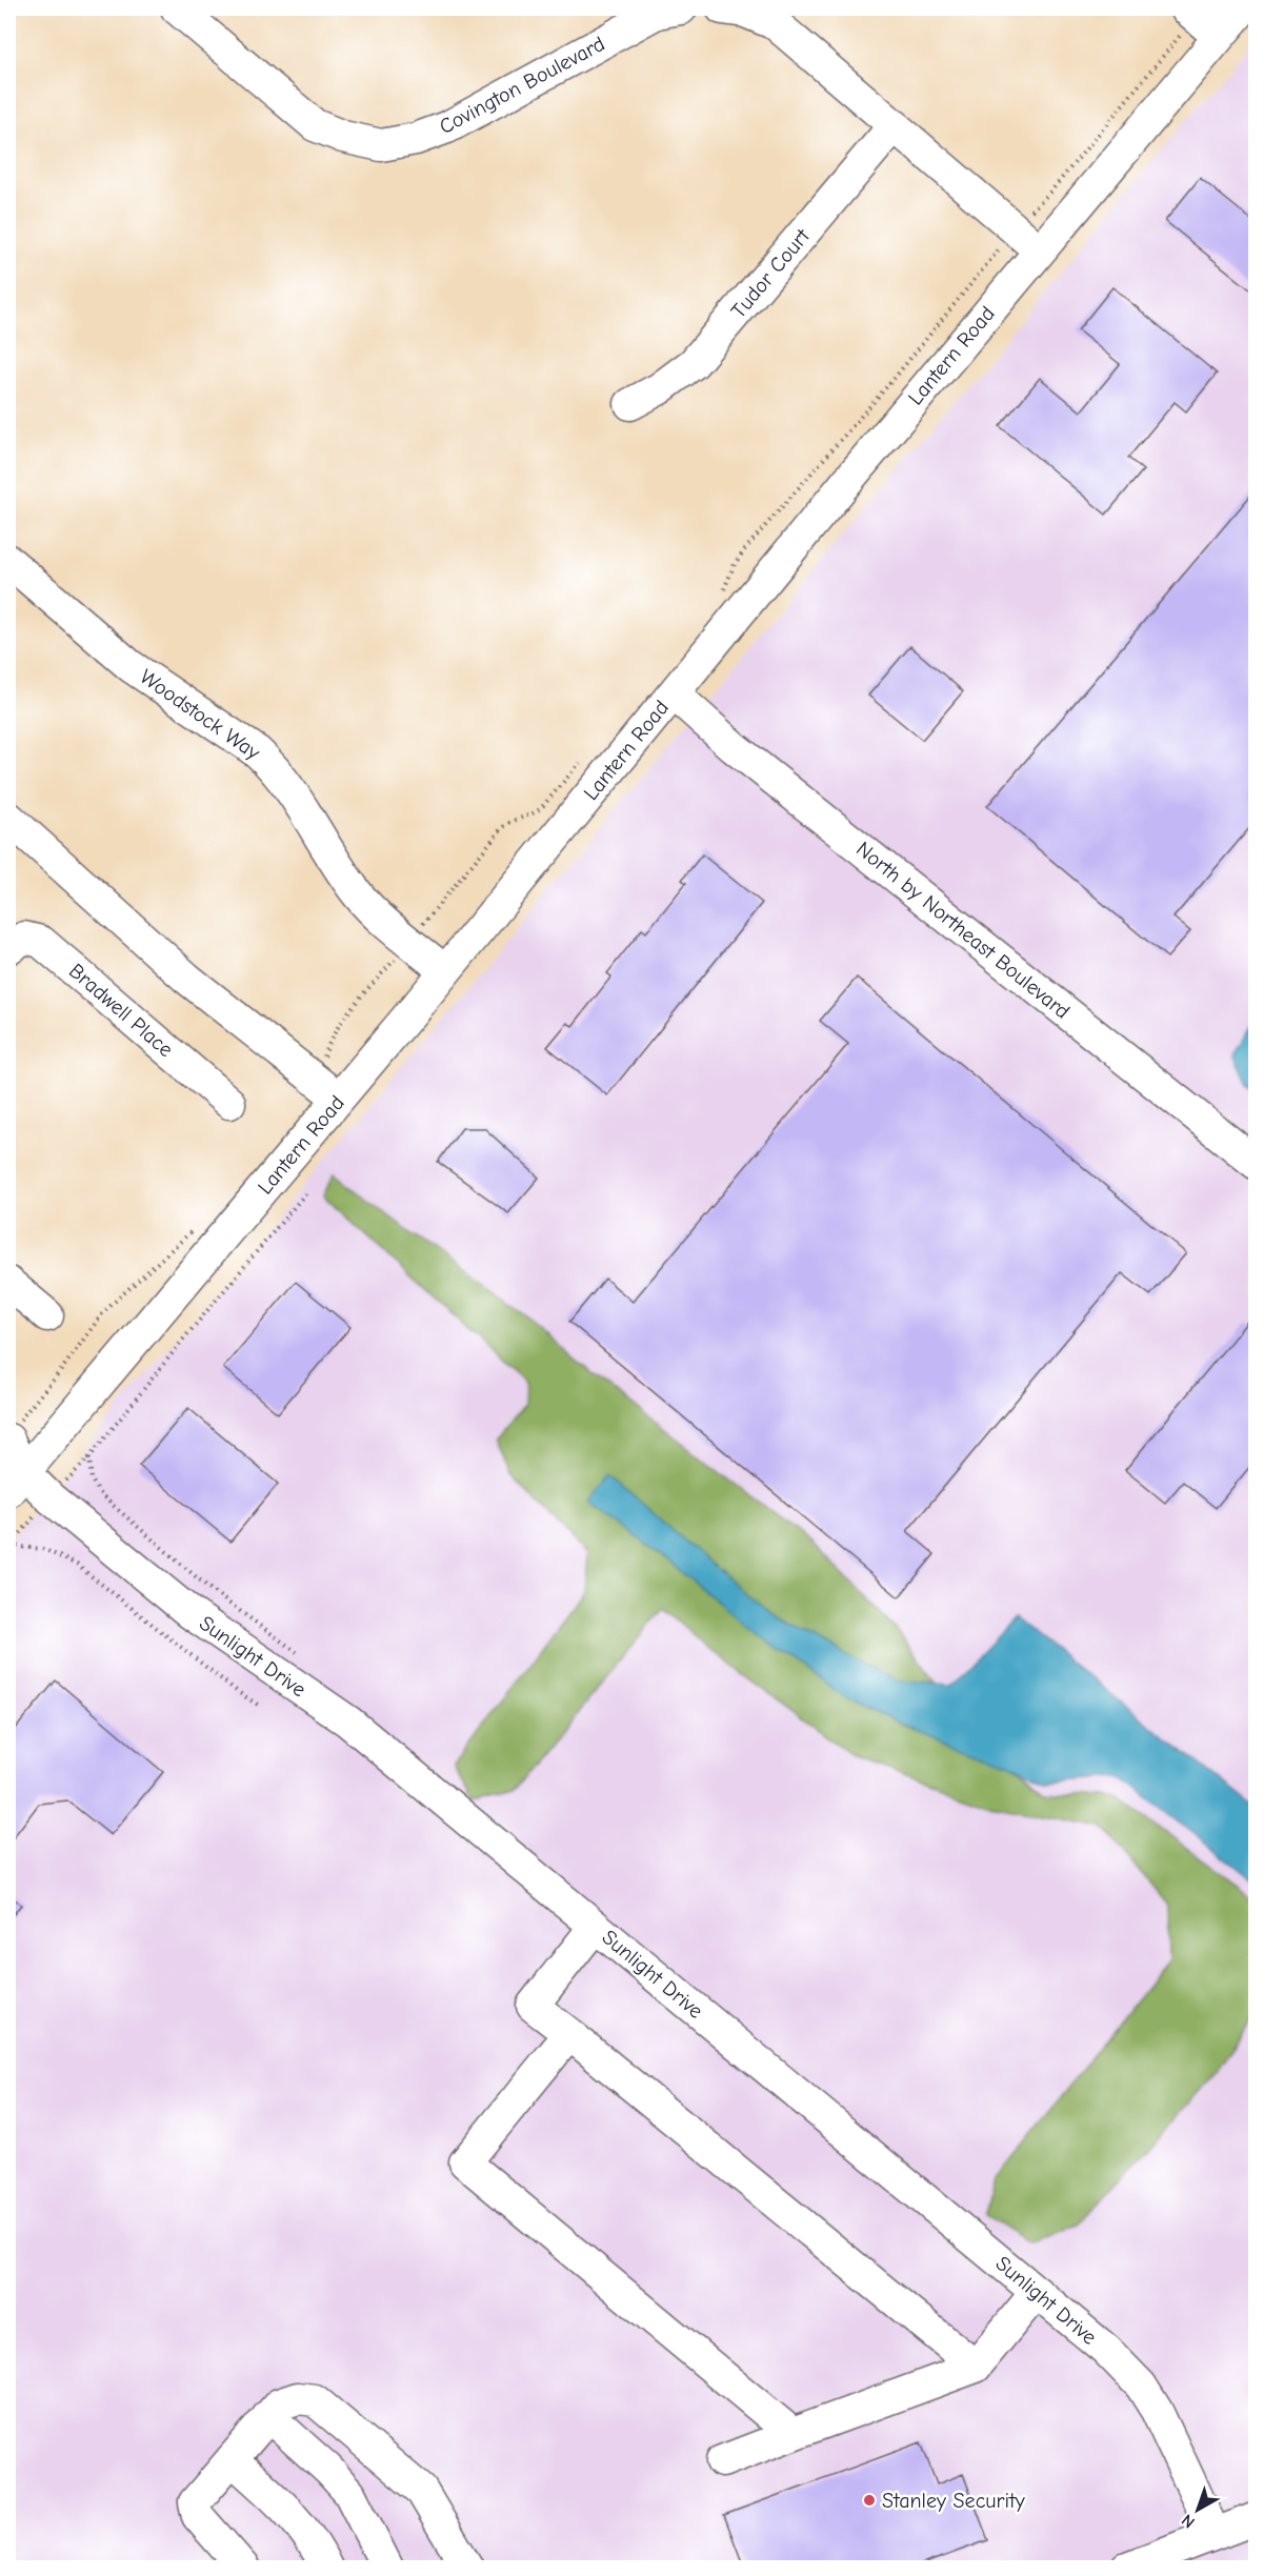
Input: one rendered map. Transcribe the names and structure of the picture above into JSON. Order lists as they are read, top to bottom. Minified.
{"streets":{"street":["Covington Boulevard","Tudor Court","Lantern Road","Woodstock Way","North by Northeast Boulevard","Bradwell Place","Sunlight Drive"]},"crossings":[["Lantern Road","Woodstock Way"],["Lantern Road","North by Northeast Boulevard"],["Lantern Road","Sunlight Drive"]],"places":["Stanley Security"],"north":"bottom left"}
